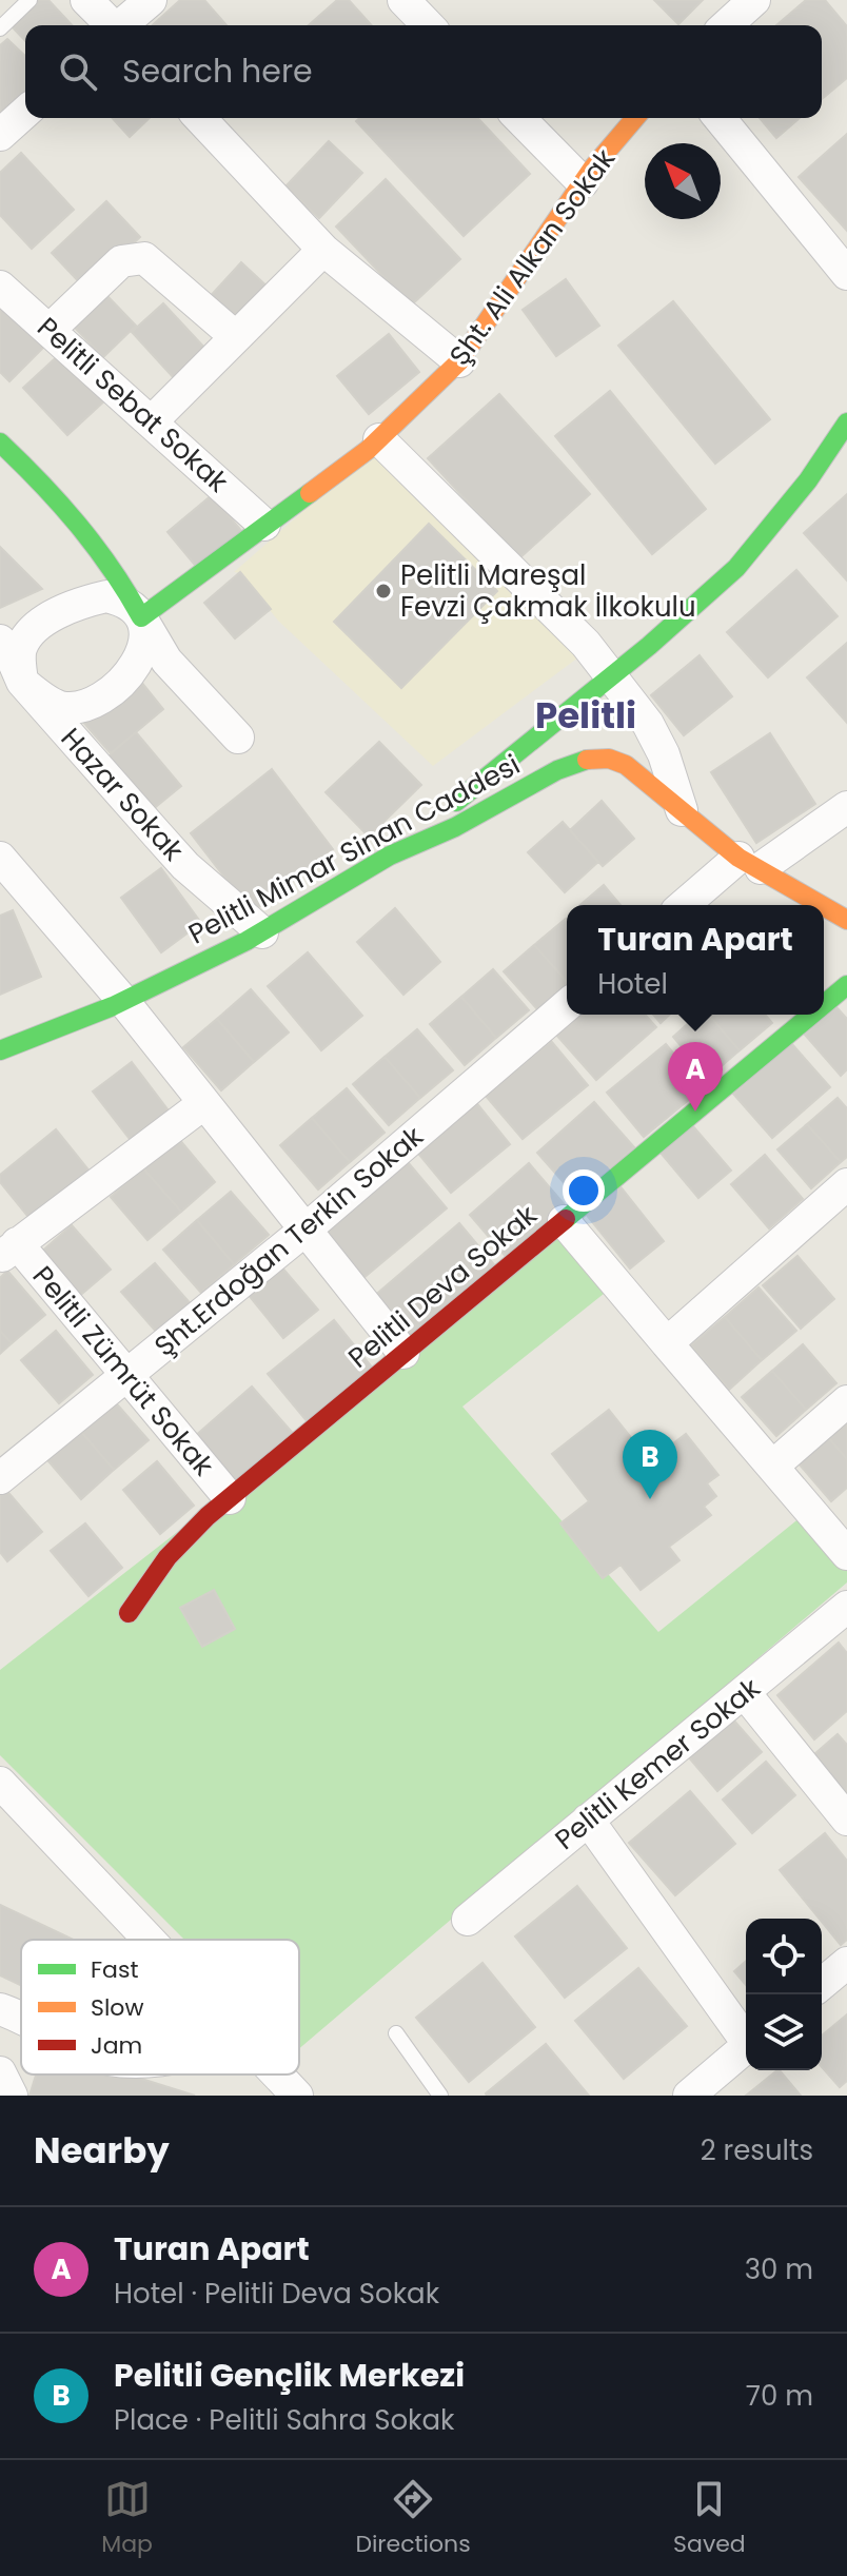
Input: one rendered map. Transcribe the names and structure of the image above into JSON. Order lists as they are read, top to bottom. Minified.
{"streets":{"street":["Şht. Ali Alkan Sokak","Pelitli Sebat Sokak","Hazar Sokak","Pelitli Mimar Sinan Caddesi","Şht.Erdoğan Terkin Sokak","Pelitli Deva Sokak","Pelitli Zümrüt Sokak","Pelitli Kemer Sokak"]},"crossings":[["Şht. Ali Alkan Sokak","Pelitli Sebat Sokak"],["Şht. Ali Alkan Sokak","Hazar Sokak"],["Hazar Sokak","Pelitli Mimar Sinan Caddesi"],["Şht.Erdoğan Terkin Sokak","Pelitli Zümrüt Sokak"],["Pelitli Deva Sokak","Pelitli Zümrüt Sokak"]],"districts":["Pelitli"],"places":["Pelitli Mareşal Fevzi Çakmak İlkokulu"],"legend":["Fast","Slow","Jam"],"north":"top left","page":{"search":"Search here","popup":["Turan Apart","Hotel"],"pins":["A","B"],"heading":["Nearby","2 results"],"list":[{"mark":"A","name":"Turan Apart","note":"Hotel · Pelitli Deva Sokak","value":"30 m"},{"mark":"B","name":"Pelitli Gençlik Merkezi","note":"Place · Pelitli Sahra Sokak","value":"70 m"}],"nav":["Map","Directions","Saved"]}}
